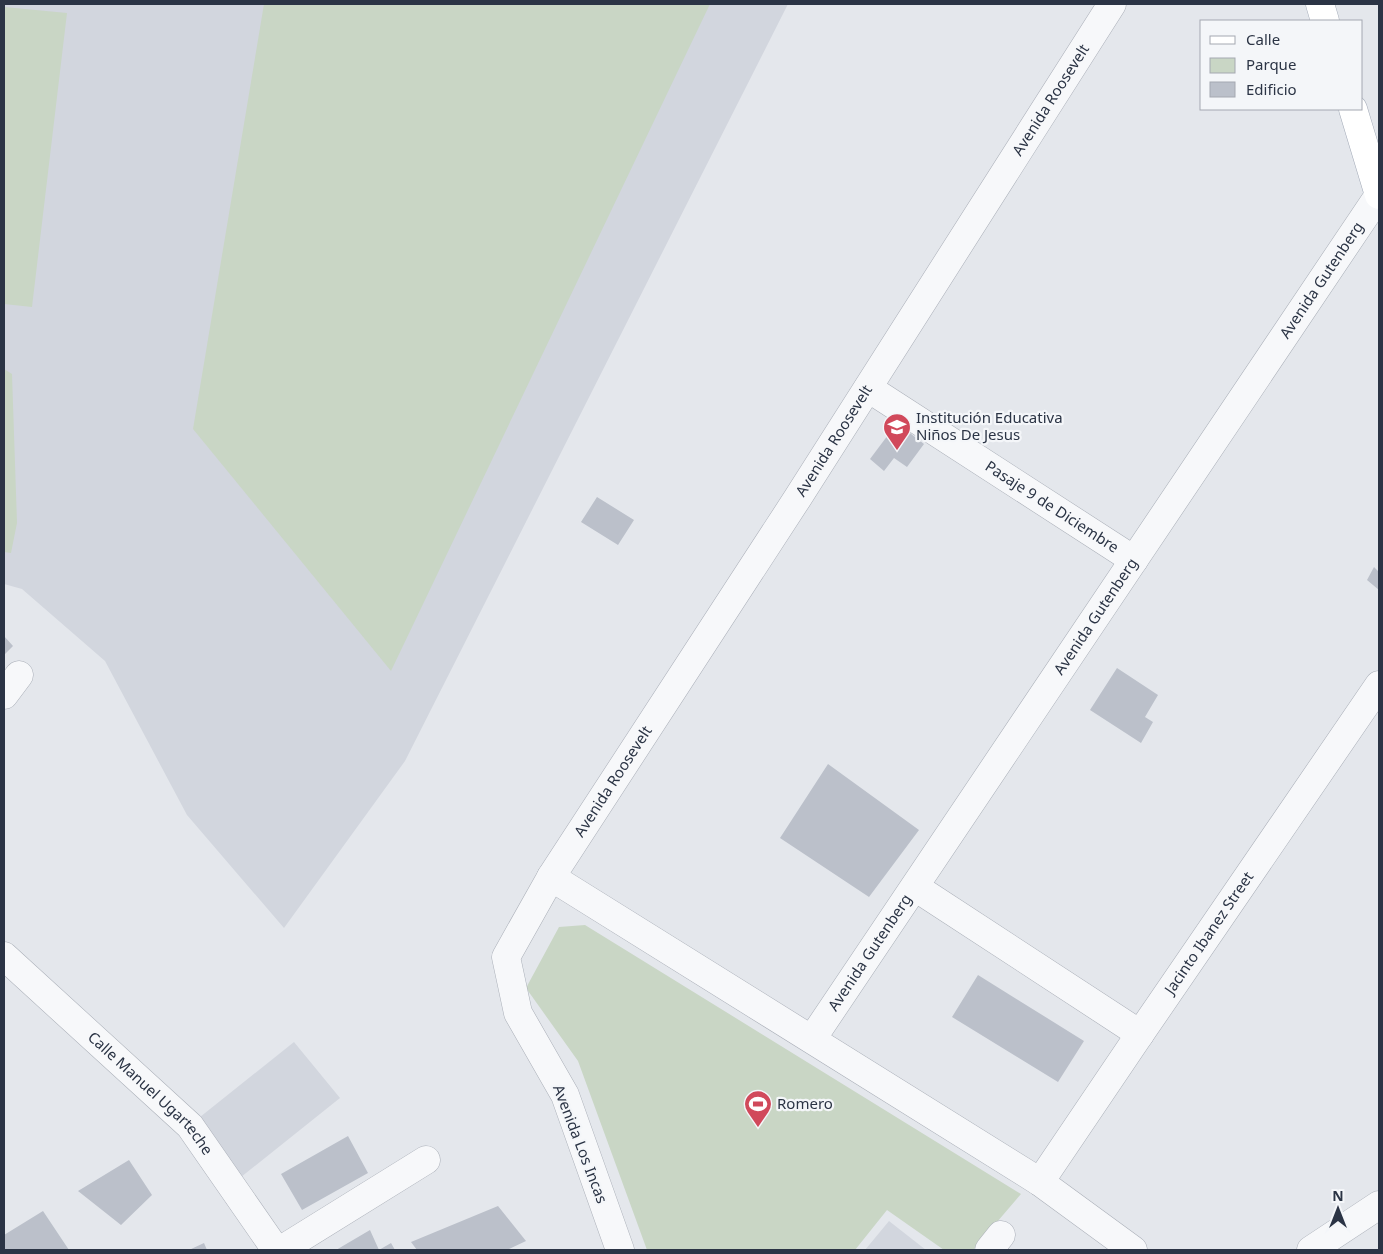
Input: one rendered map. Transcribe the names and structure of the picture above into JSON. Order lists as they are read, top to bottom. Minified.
{"streets":{"street":["Avenida Roosevelt","Avenida Gutenberg","Pasaje 9 de Diciembre","Jacinto Ibanez Street","Calle Manuel Ugarteche","Avenida Los Incas"]},"crossings":[["Avenida Roosevelt","Pasaje 9 de Diciembre"],["Avenida Roosevelt","Avenida Los Incas"],["Avenida Gutenberg","Pasaje 9 de Diciembre"]],"places":{"school or university":["Institución Educativa Niños De Jesus"],"sports":["Romero"]},"legend":["Calle","Parque","Edificio"],"north":"top"}
